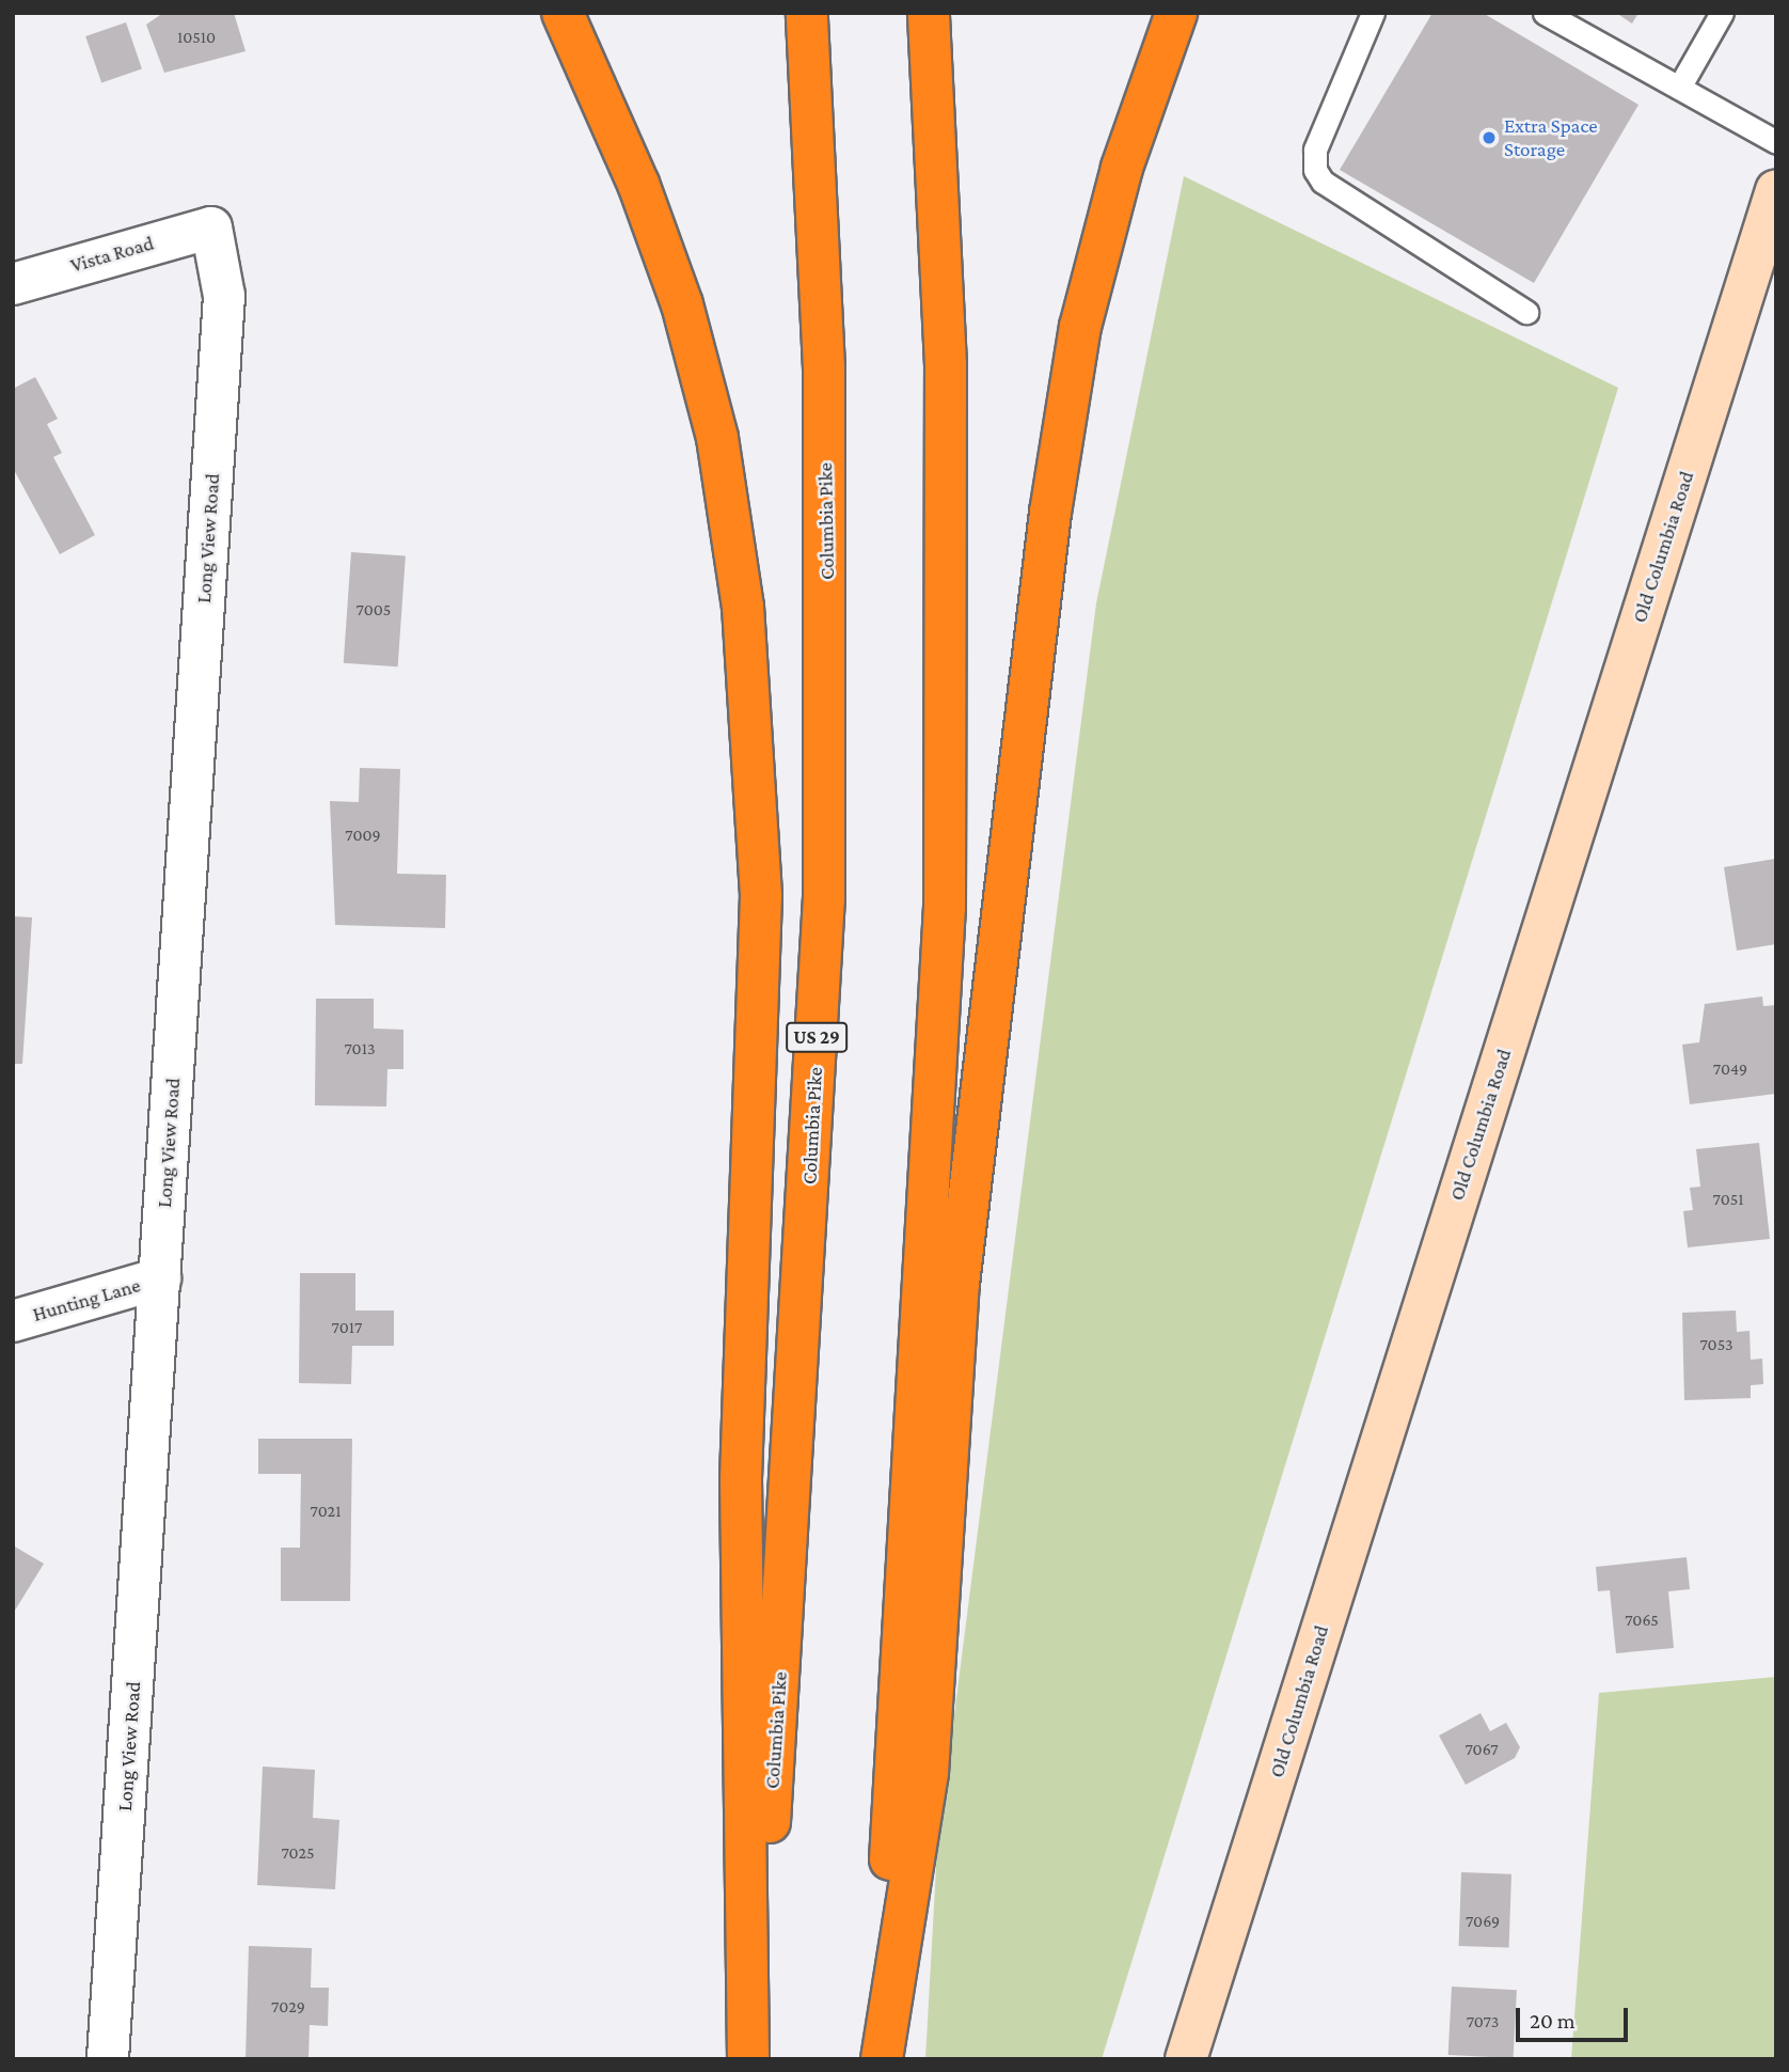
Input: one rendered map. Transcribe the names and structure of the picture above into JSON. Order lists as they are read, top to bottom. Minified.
{"streets":{"highway":["Columbia Pike","US 29"],"street":["Vista Road","Long View Road","Old Columbia Road","Hunting Lane"]},"crossings":[["Vista Road","Long View Road"],["Long View Road","Hunting Lane"]],"places":["Extra Space Storage"],"house_numbers":["10510","7005","7009","7013","7049","7051","7017","7053","7021","7065","7067","7025","7069","7029","7073"],"scale_bar":"20 m"}
